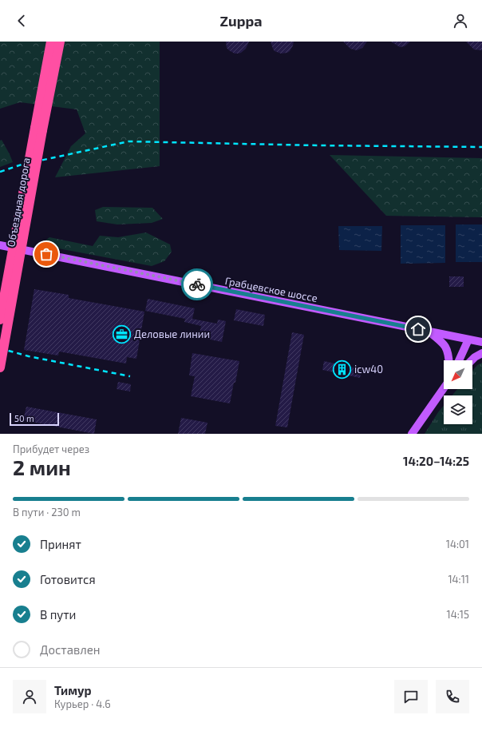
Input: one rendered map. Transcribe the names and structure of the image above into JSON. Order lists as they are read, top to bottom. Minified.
{"streets":{"highway":["Объездная дорога"],"main road":["Грабцевское шоссе"]},"places":{"office":["Деловые линии"],"building":["icw40"]},"scale_bar":"50 m","north":"bottom left","page":{"header":"Zuppa","scale":"50 m","heading":["2 мин","Прибудет через","14:20–14:25"],"panel":["Тимур","Курьер · 4.6"],"bar":"В пути · 230 m","list":[["Принят","14:01"],["Готовится","14:11"],["В пути","14:15"],"Доставлен"]}}
